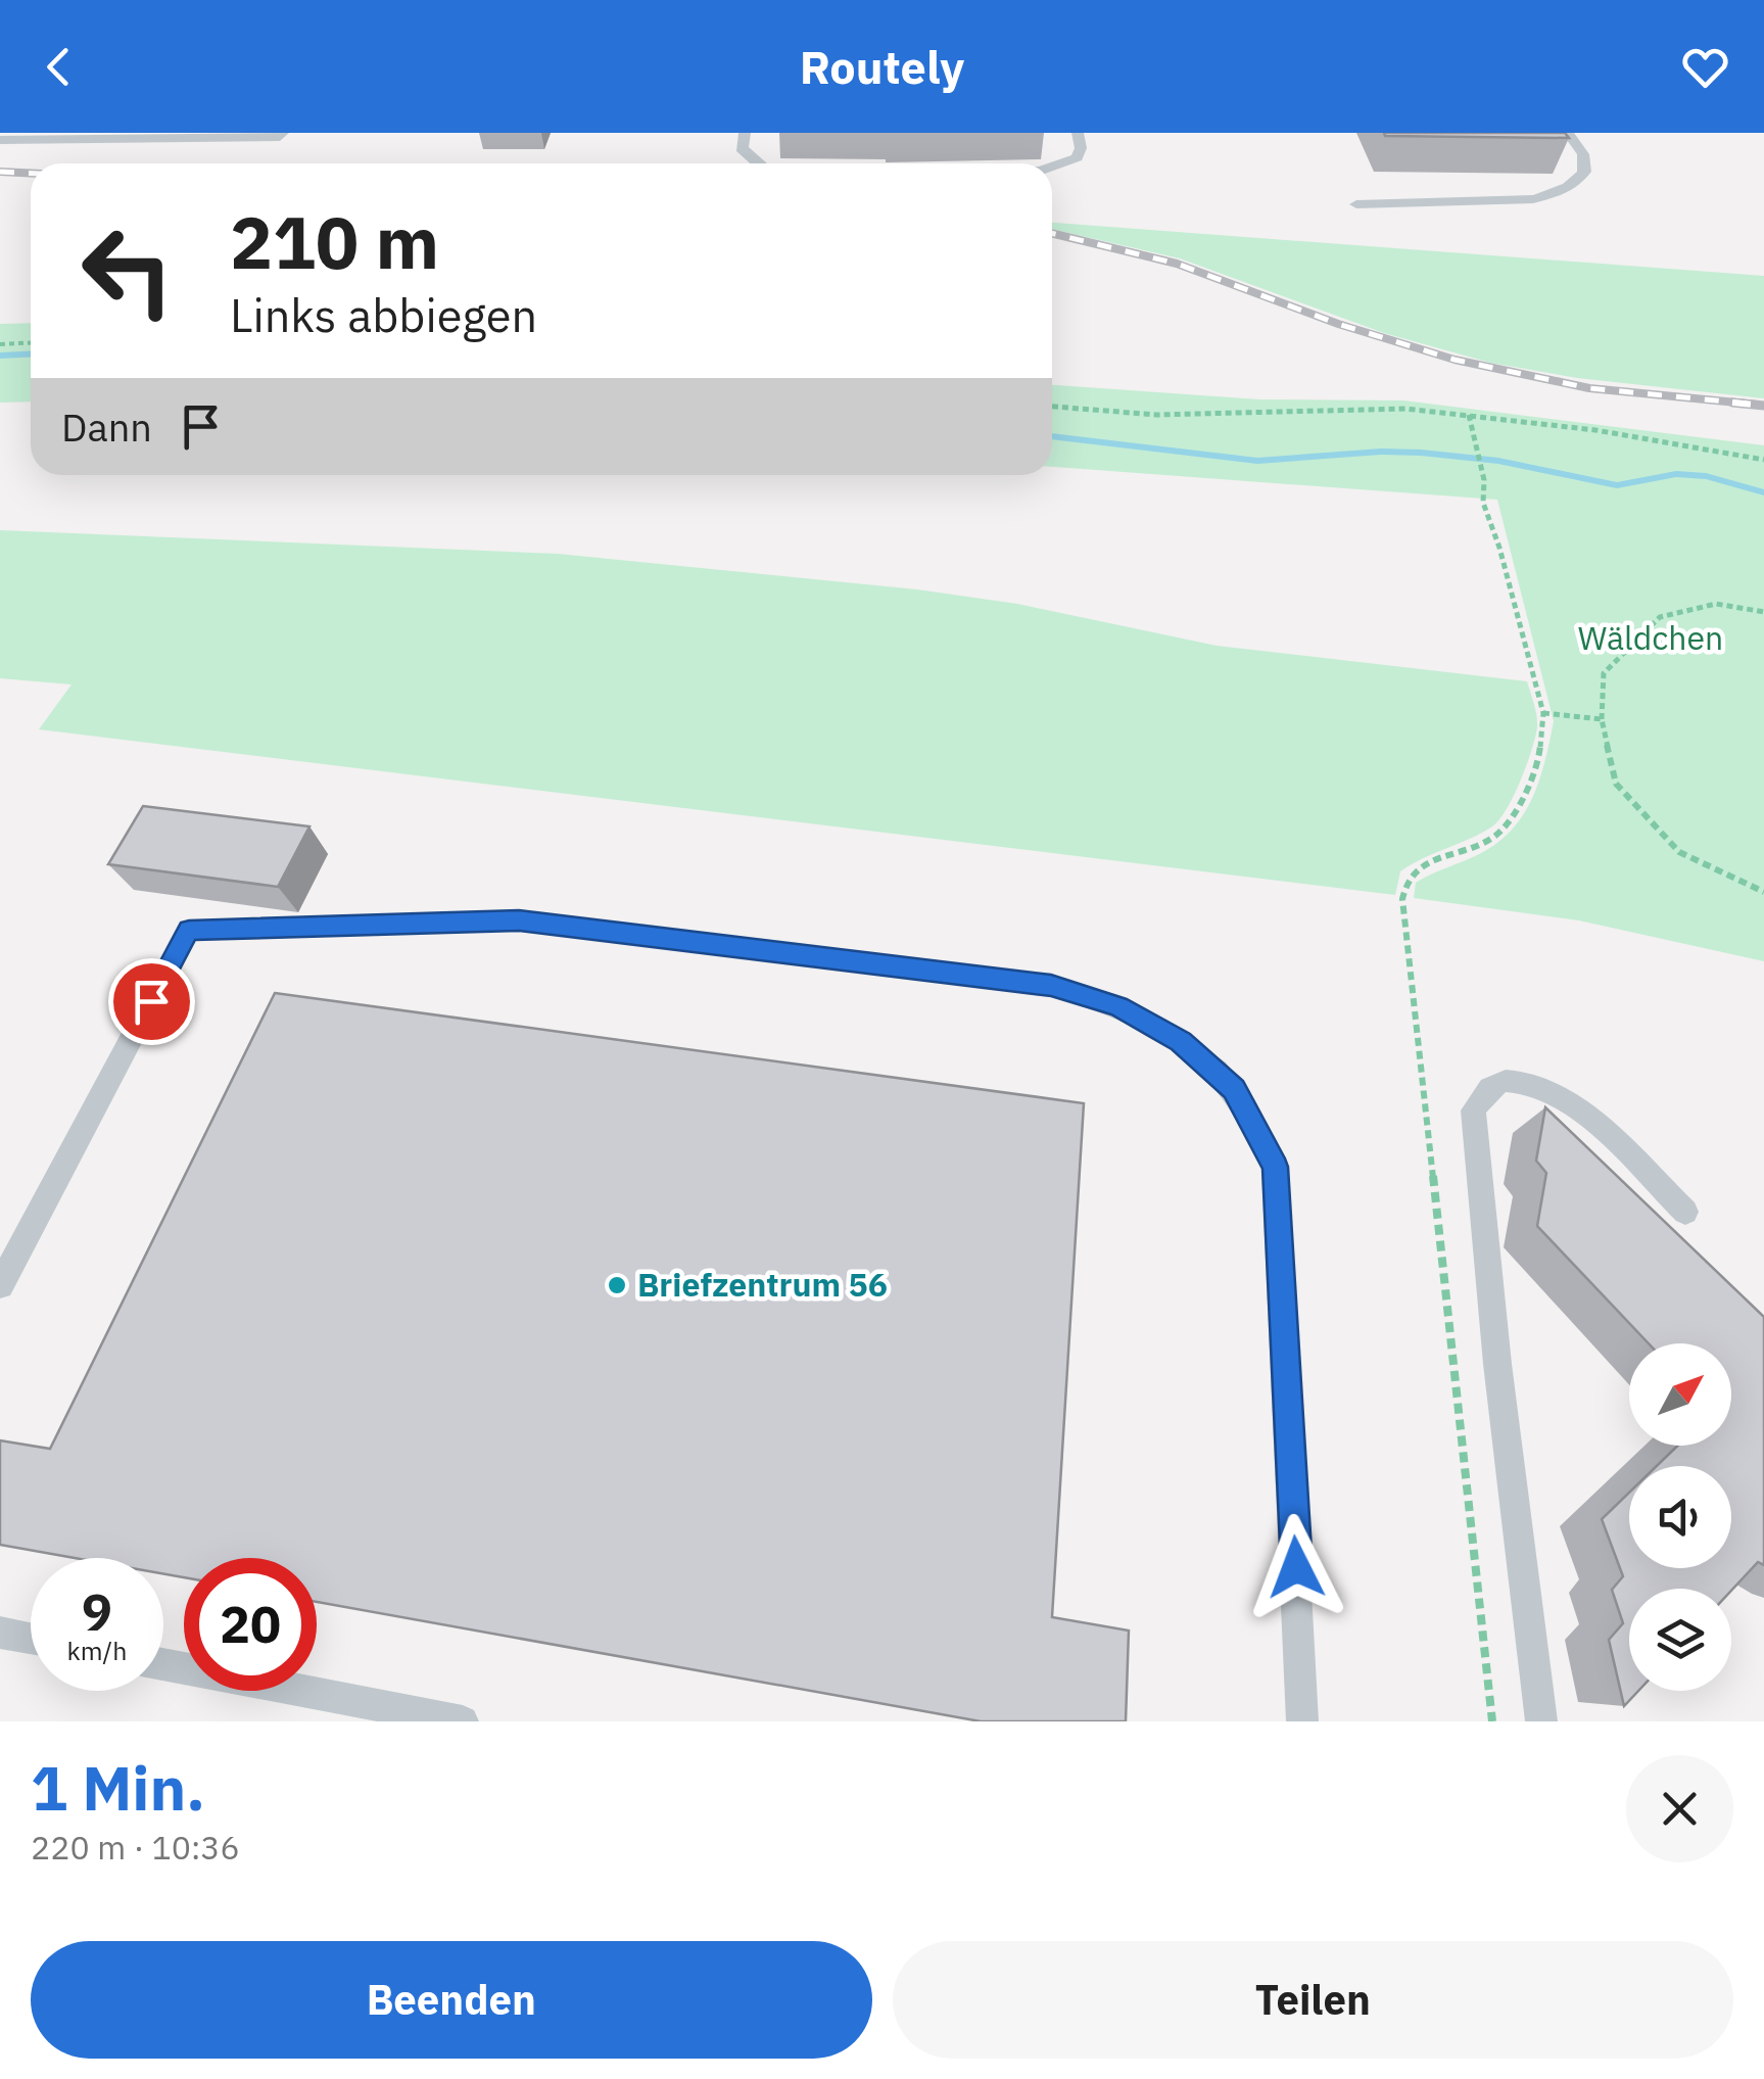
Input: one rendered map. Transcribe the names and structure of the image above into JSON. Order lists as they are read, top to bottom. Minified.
{"parks":["Wäldchen"],"places":["Briefzentrum 56"],"north":"top right","page":{"header":"Routely","turn":["210 m","Links abbiegen"],"then":"Dann","speed":"9 km/h","limit":"20","heading":["1 Min.","220 m · 10:36"],"buttons":["Beenden","Teilen"]}}
